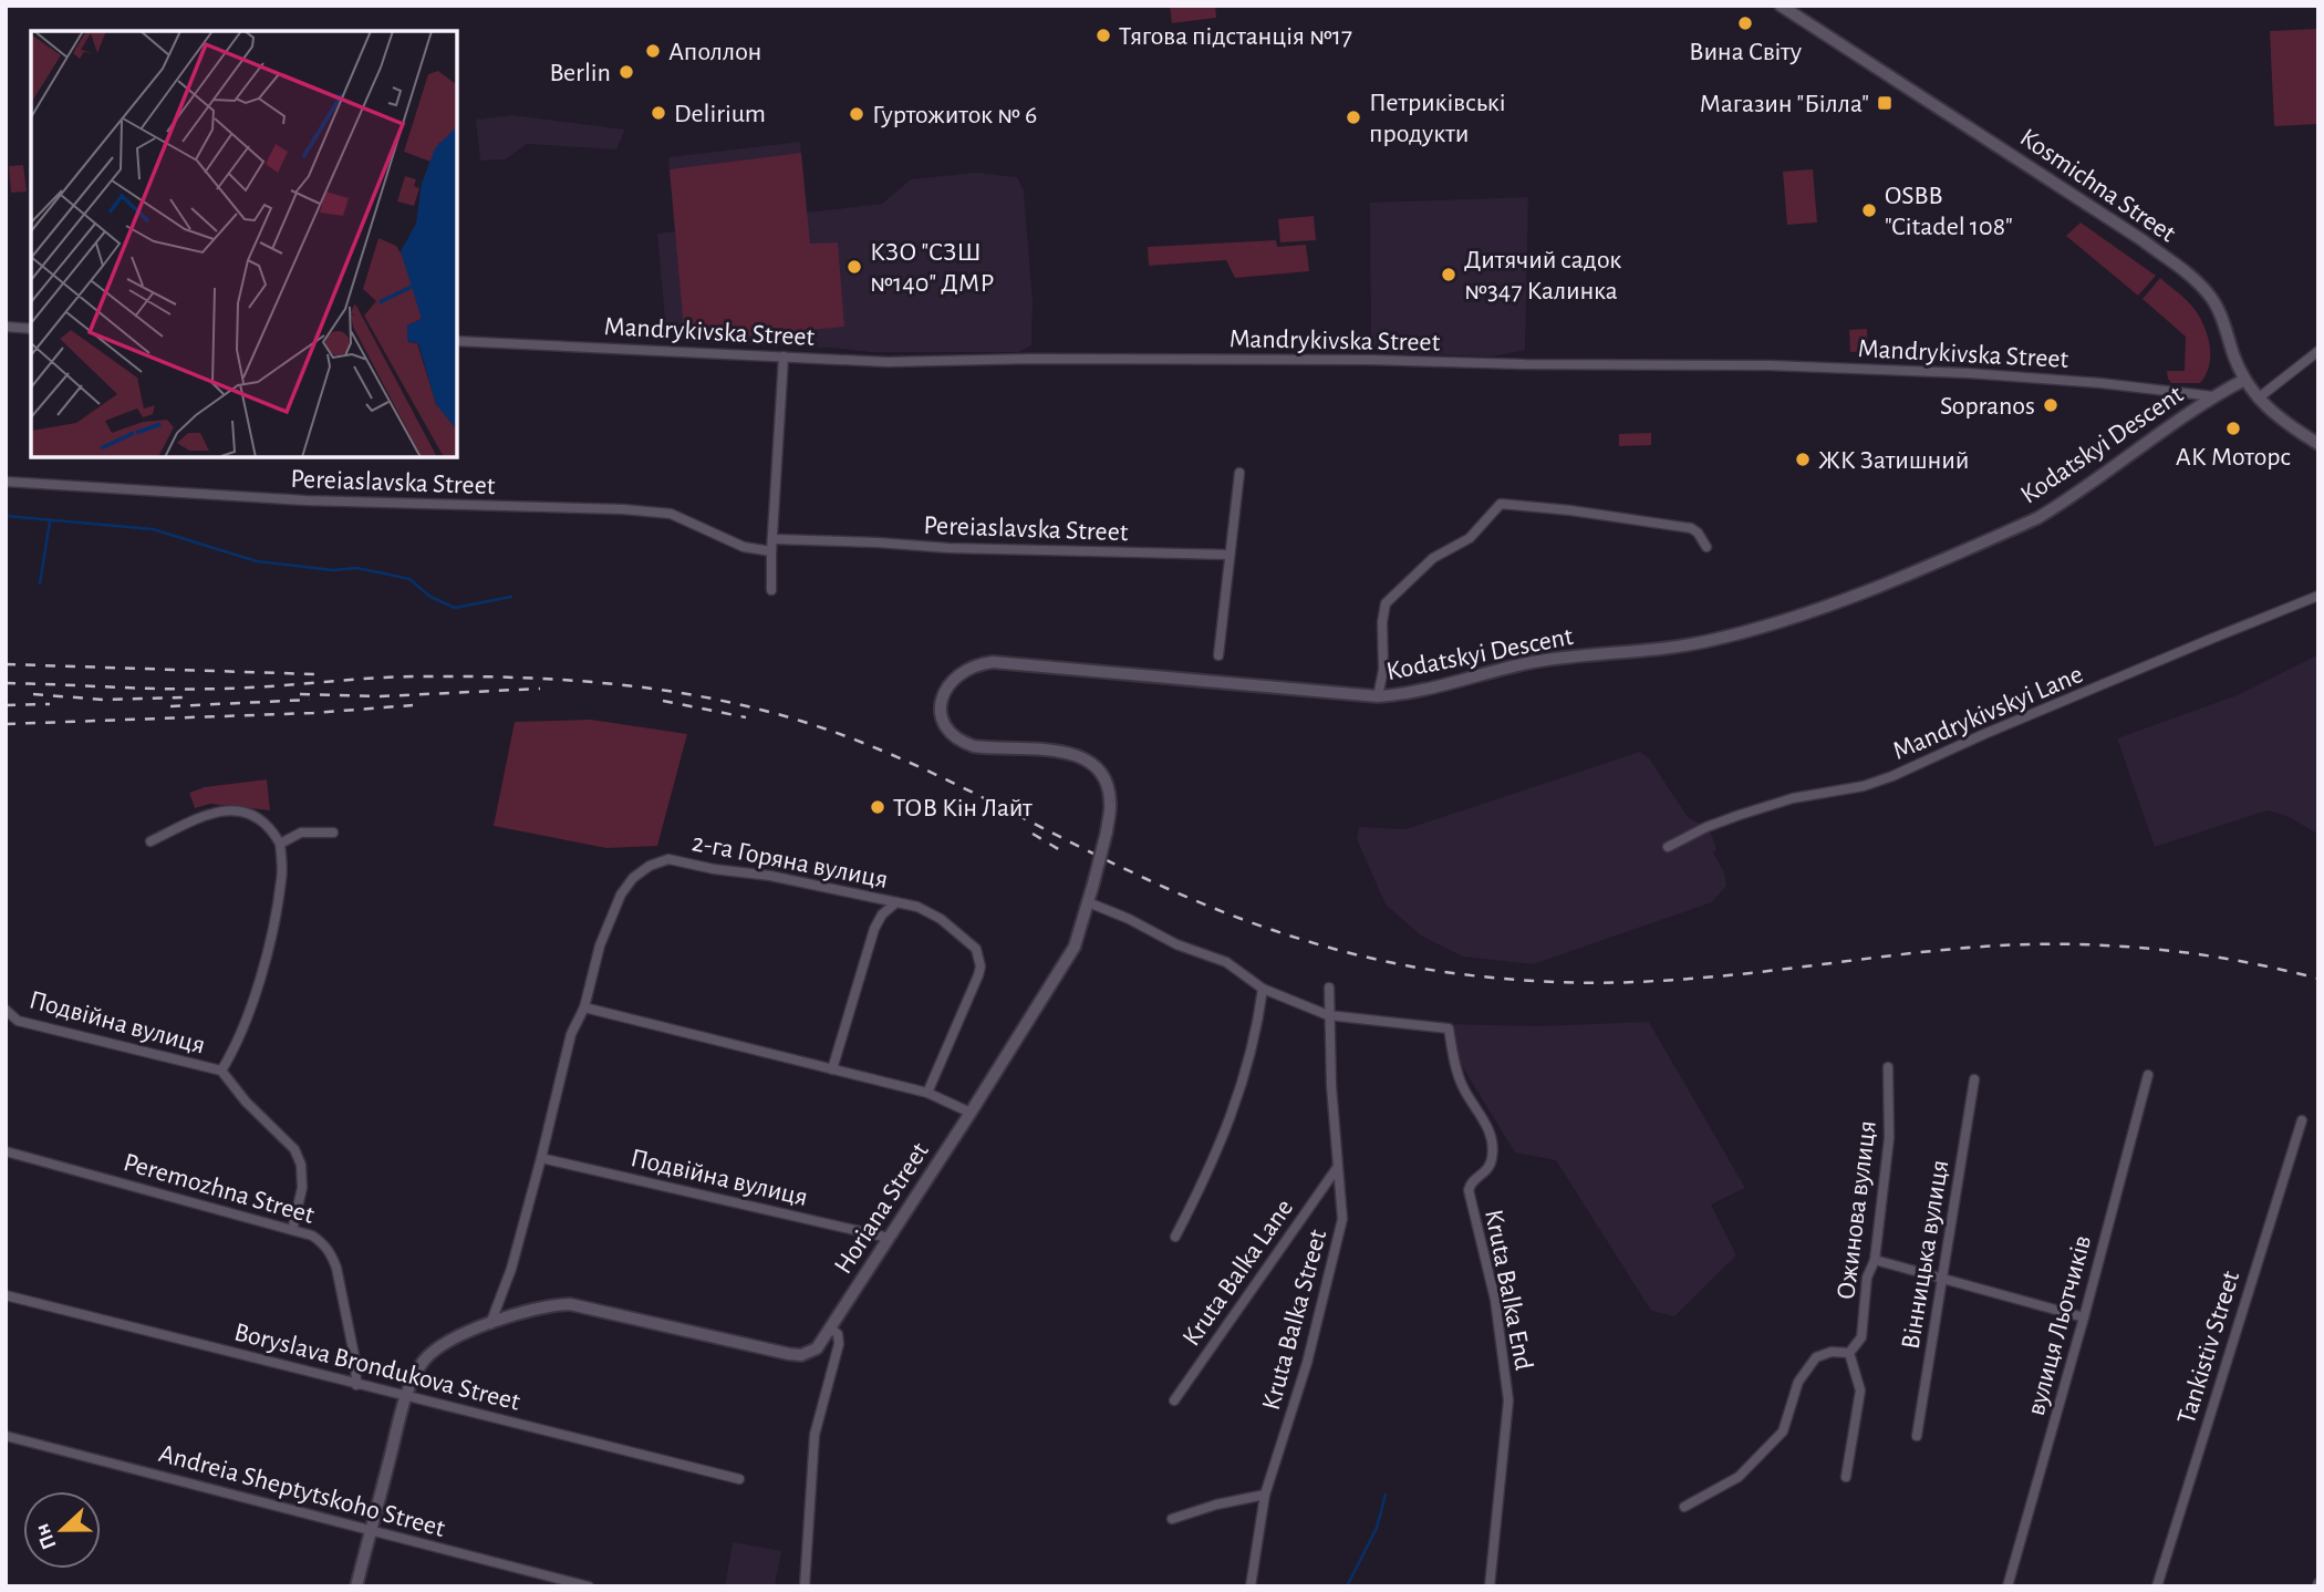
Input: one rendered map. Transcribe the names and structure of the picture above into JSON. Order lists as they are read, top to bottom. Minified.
{"streets":{"street":["Kosmichna Street","Mandrykivska Street","Kodatskyi Descent","Pereiaslavska Street","Mandrykivskyi Lane","2-га Горяна вулиця","Подвійна вулиця","Peremozhna Street","Horiana Street","Ожинова вулиця","Вінницька вулиця","Kruta Balka Lane","Kruta Balka End","Kruta Balka Street","вулиця Льотчиків","Tankistiv Street","Boryslava Brondukova Street","Andreia Sheptytskoho Street"]},"crossings":[["Kosmichna Street","Kodatskyi Descent"],["Mandrykivska Street","Kodatskyi Descent"],["Kodatskyi Descent","Horiana Street"],["2-га Горяна вулиця","Подвійна вулиця"],["Подвійна вулиця","Peremozhna Street"],["Подвійна вулиця","Horiana Street"],["Peremozhna Street","Boryslava Brondukova Street"],["Kruta Balka Lane","Kruta Balka Street"],["Kruta Balka End","Kruta Balka Street"]],"places":{"other":["Вина Світу","Тягова пiдстанцiя №17","Аполлон","Berlin","Delirium","Гуртожиток № 6","Петриківські продукти","OSBB \"Citadel 108\"","КЗО \"СЗШ №140\" ДМР","Дитячий садок №347 Калинка","Sopranos","АК Моторс","ЖК Затишний","ТОВ Кін Лайт"],"transit":["Магазин \"Білла\""]},"north":"left"}
